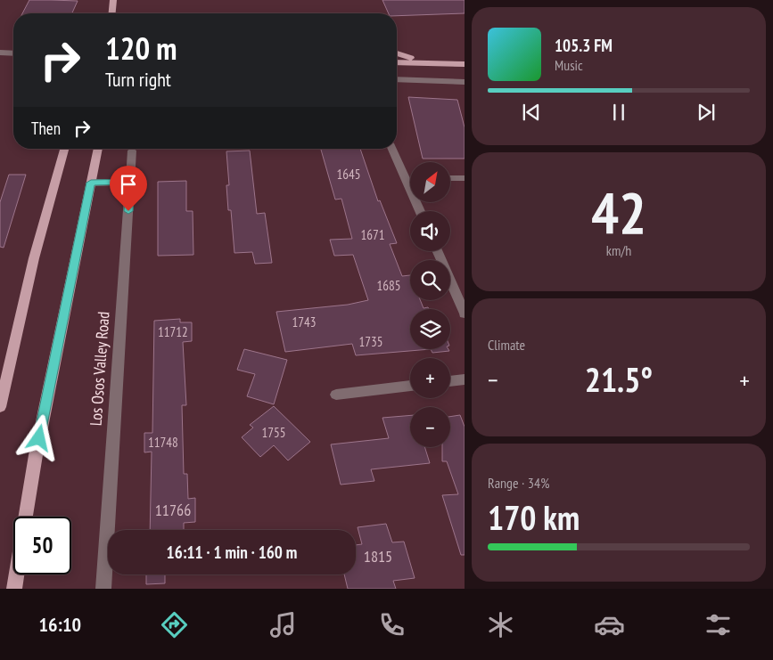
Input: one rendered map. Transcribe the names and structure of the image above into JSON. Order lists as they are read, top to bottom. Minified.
{"streets":{"street":["Los Osos Valley Road"]},"house_numbers":["1645","1671","1685","1743","11712","1735","1755","11748","11766","1815"],"north":"top right","page":{"turn":["120 m","Turn right"],"song":["105.3 FM","Music"],"then":"Then","tile":[["42","km/h"],"Climate",["Range · 34%","170 km"]],"map_buttons":["+","−"],"heat":["−","21.5°","+"],"limit":"50","trip":"16:11 · 1 min · 160 m","tabs":"16:10"}}
